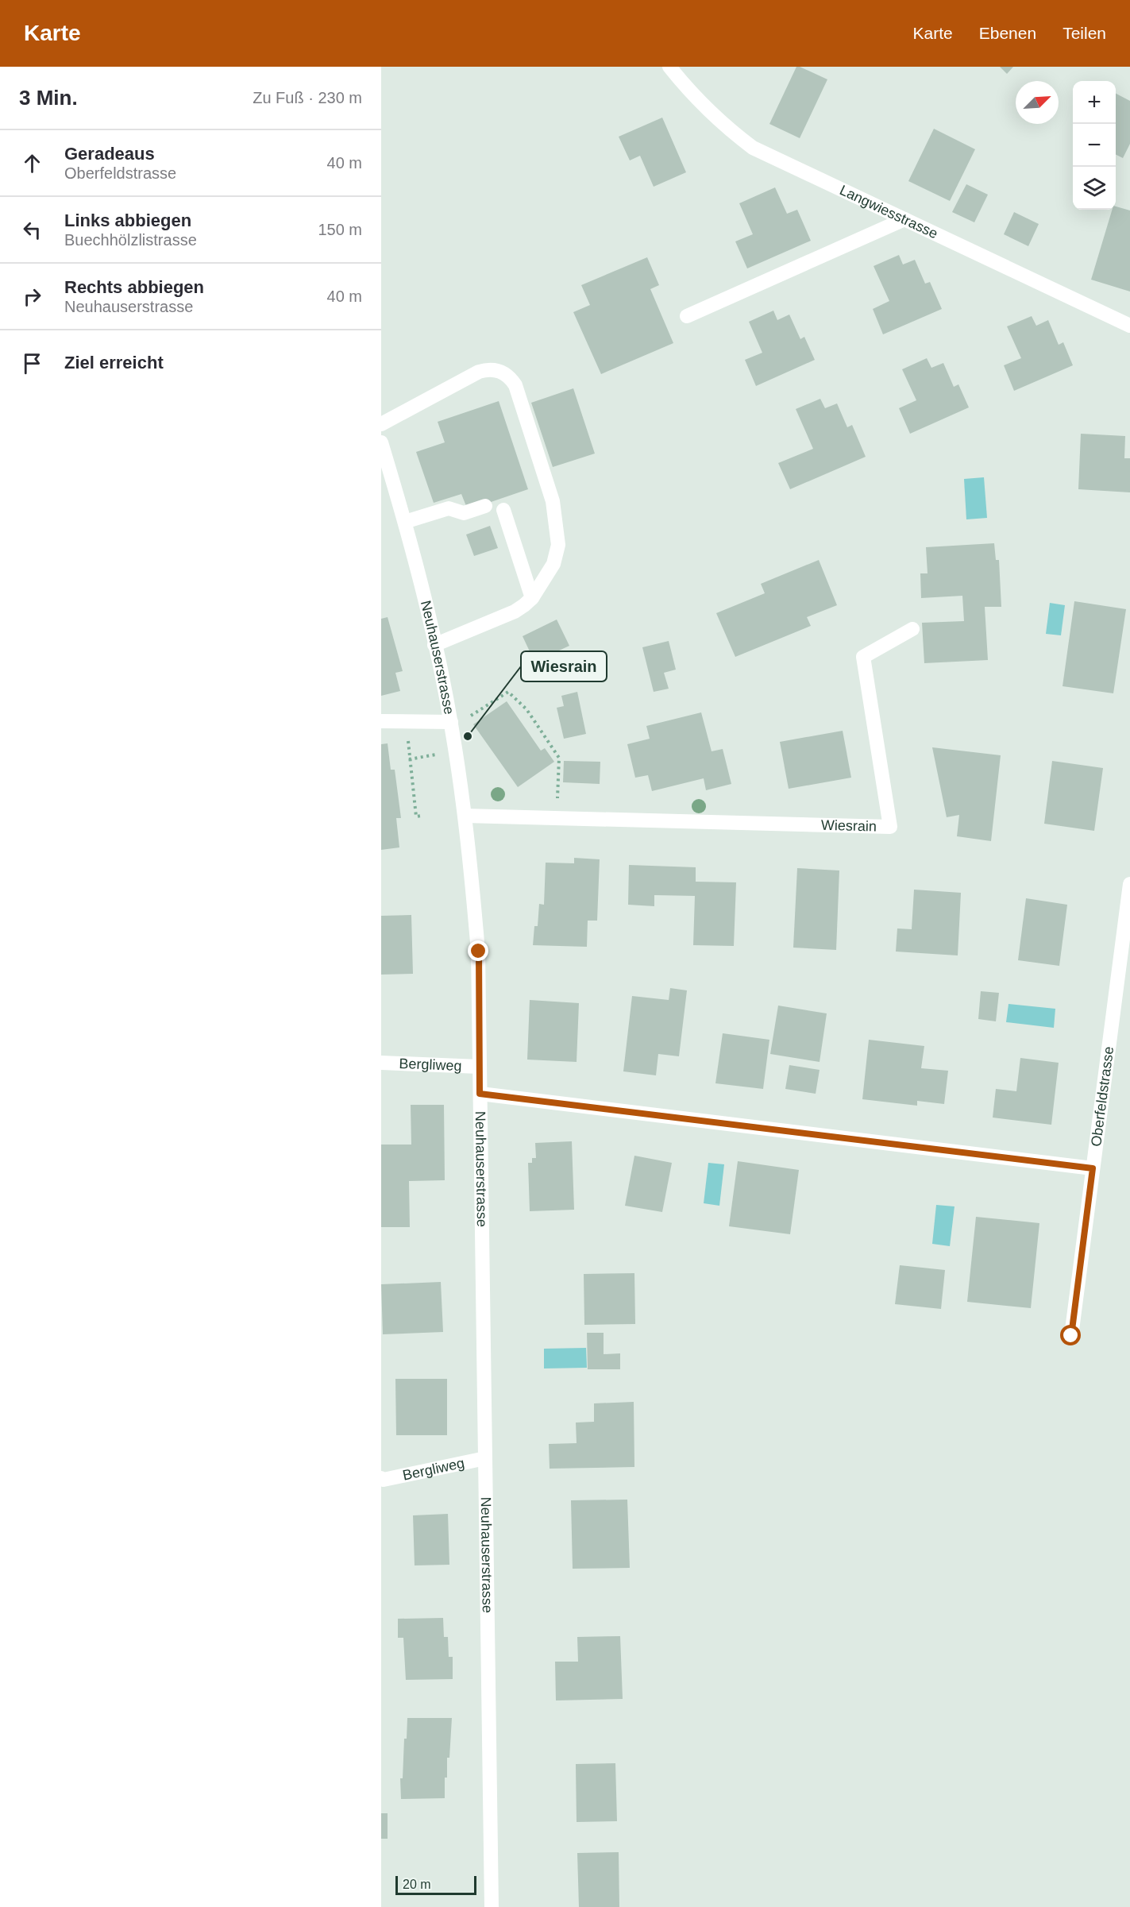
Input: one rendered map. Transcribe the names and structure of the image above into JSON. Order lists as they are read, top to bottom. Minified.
{"streets":{"street":["Langwiesstrasse","Neuhauserstrasse","Wiesrain","Bergliweg","Oberfeldstrasse"]},"crossings":[["Neuhauserstrasse","Wiesrain"],["Neuhauserstrasse","Bergliweg"]],"places":["Wiesrain"],"scale_bar":"20 m","north":"top right","page":{"header":"Karte","nav":["Karte","Ebenen","Teilen"],"heading":["3 Min.","Zu Fuß · 230 m"],"map_buttons":["+","−"],"list":[["Geradeaus","Oberfeldstrasse","40 m"],["Links abbiegen","Buechhölzlistrasse","150 m"],["Rechts abbiegen","Neuhauserstrasse","40 m"],"Ziel erreicht"],"scale":"20 m"}}
